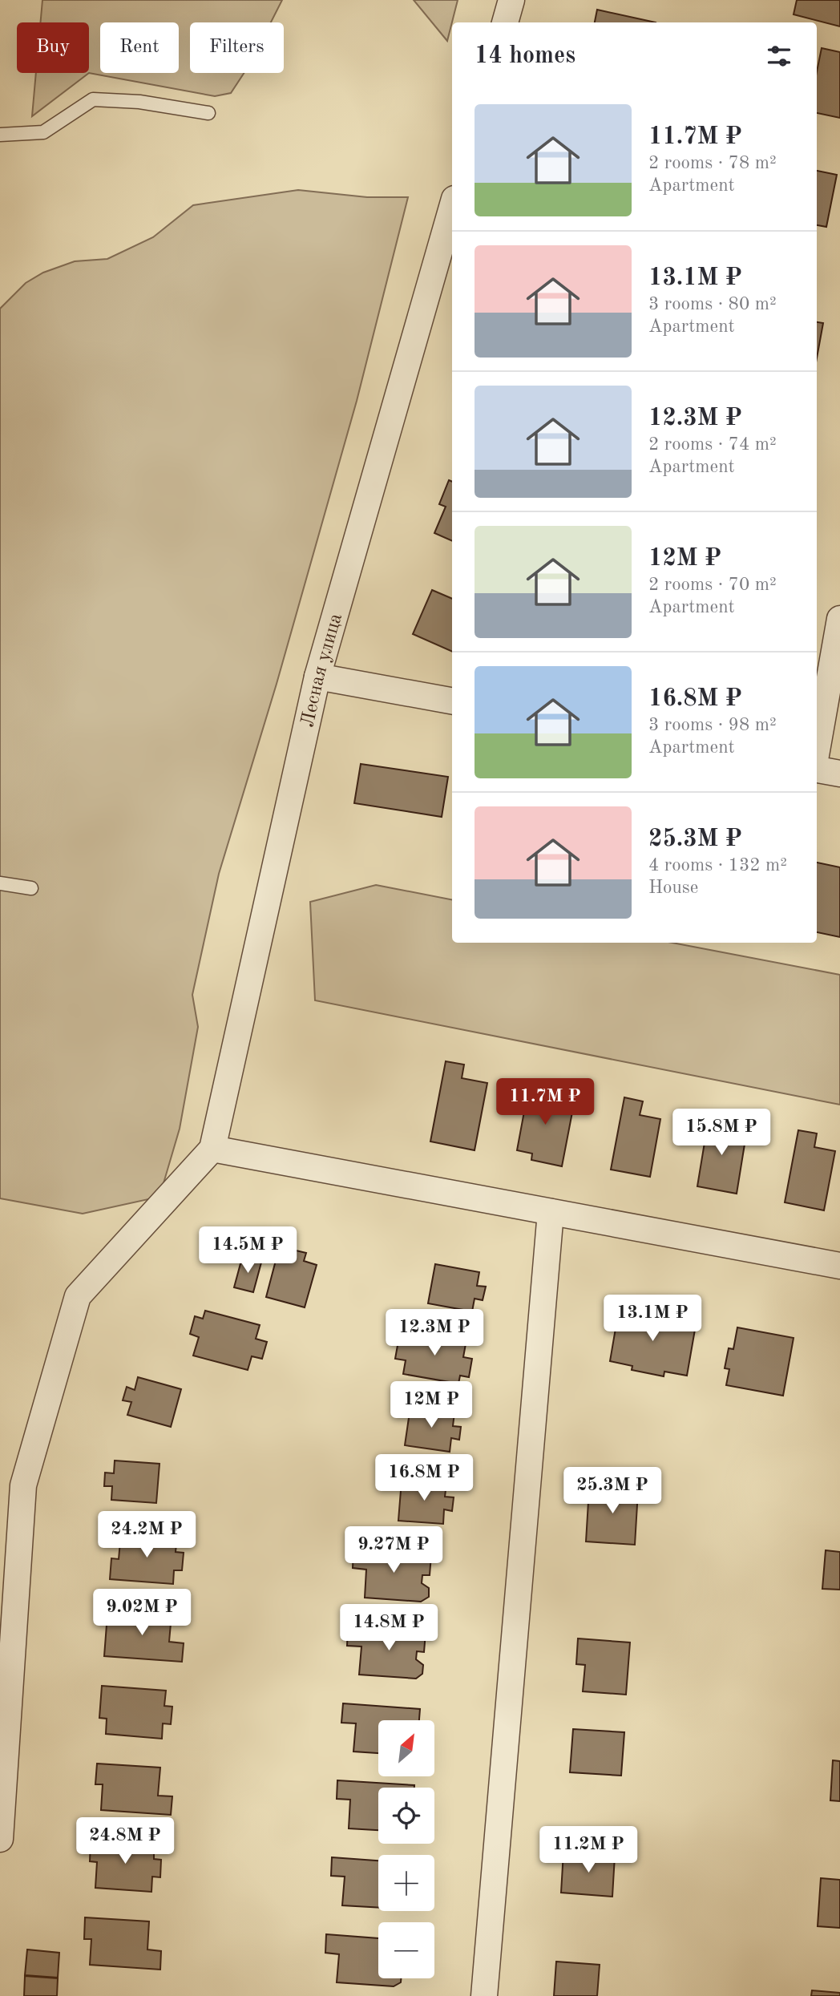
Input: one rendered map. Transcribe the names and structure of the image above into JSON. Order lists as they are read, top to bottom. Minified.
{"streets":{"street":["Лесная улица"]},"north":"top right","page":{"chip":["Buy","Rent","Filters"],"heading":"14 homes","list":[{"name":"11.7M ₽","note":"2 rooms · 78 m² · Apartment"},{"name":"13.1M ₽","note":"3 rooms · 80 m² · Apartment"},{"name":"12.3M ₽","note":"2 rooms · 74 m² · Apartment"},{"name":"12M ₽","note":"2 rooms · 70 m² · Apartment"},{"name":"16.8M ₽","note":"3 rooms · 98 m² · Apartment"},{"name":"25.3M ₽","note":"4 rooms · 132 m² · House"}],"price":["11.7M ₽","15.8M ₽","14.5M ₽","13.1M ₽","12.3M ₽","12M ₽","16.8M ₽","25.3M ₽","24.2M ₽","9.27M ₽","9.02M ₽","14.8M ₽","24.8M ₽","11.2M ₽"],"map_buttons":["+","−"]}}
